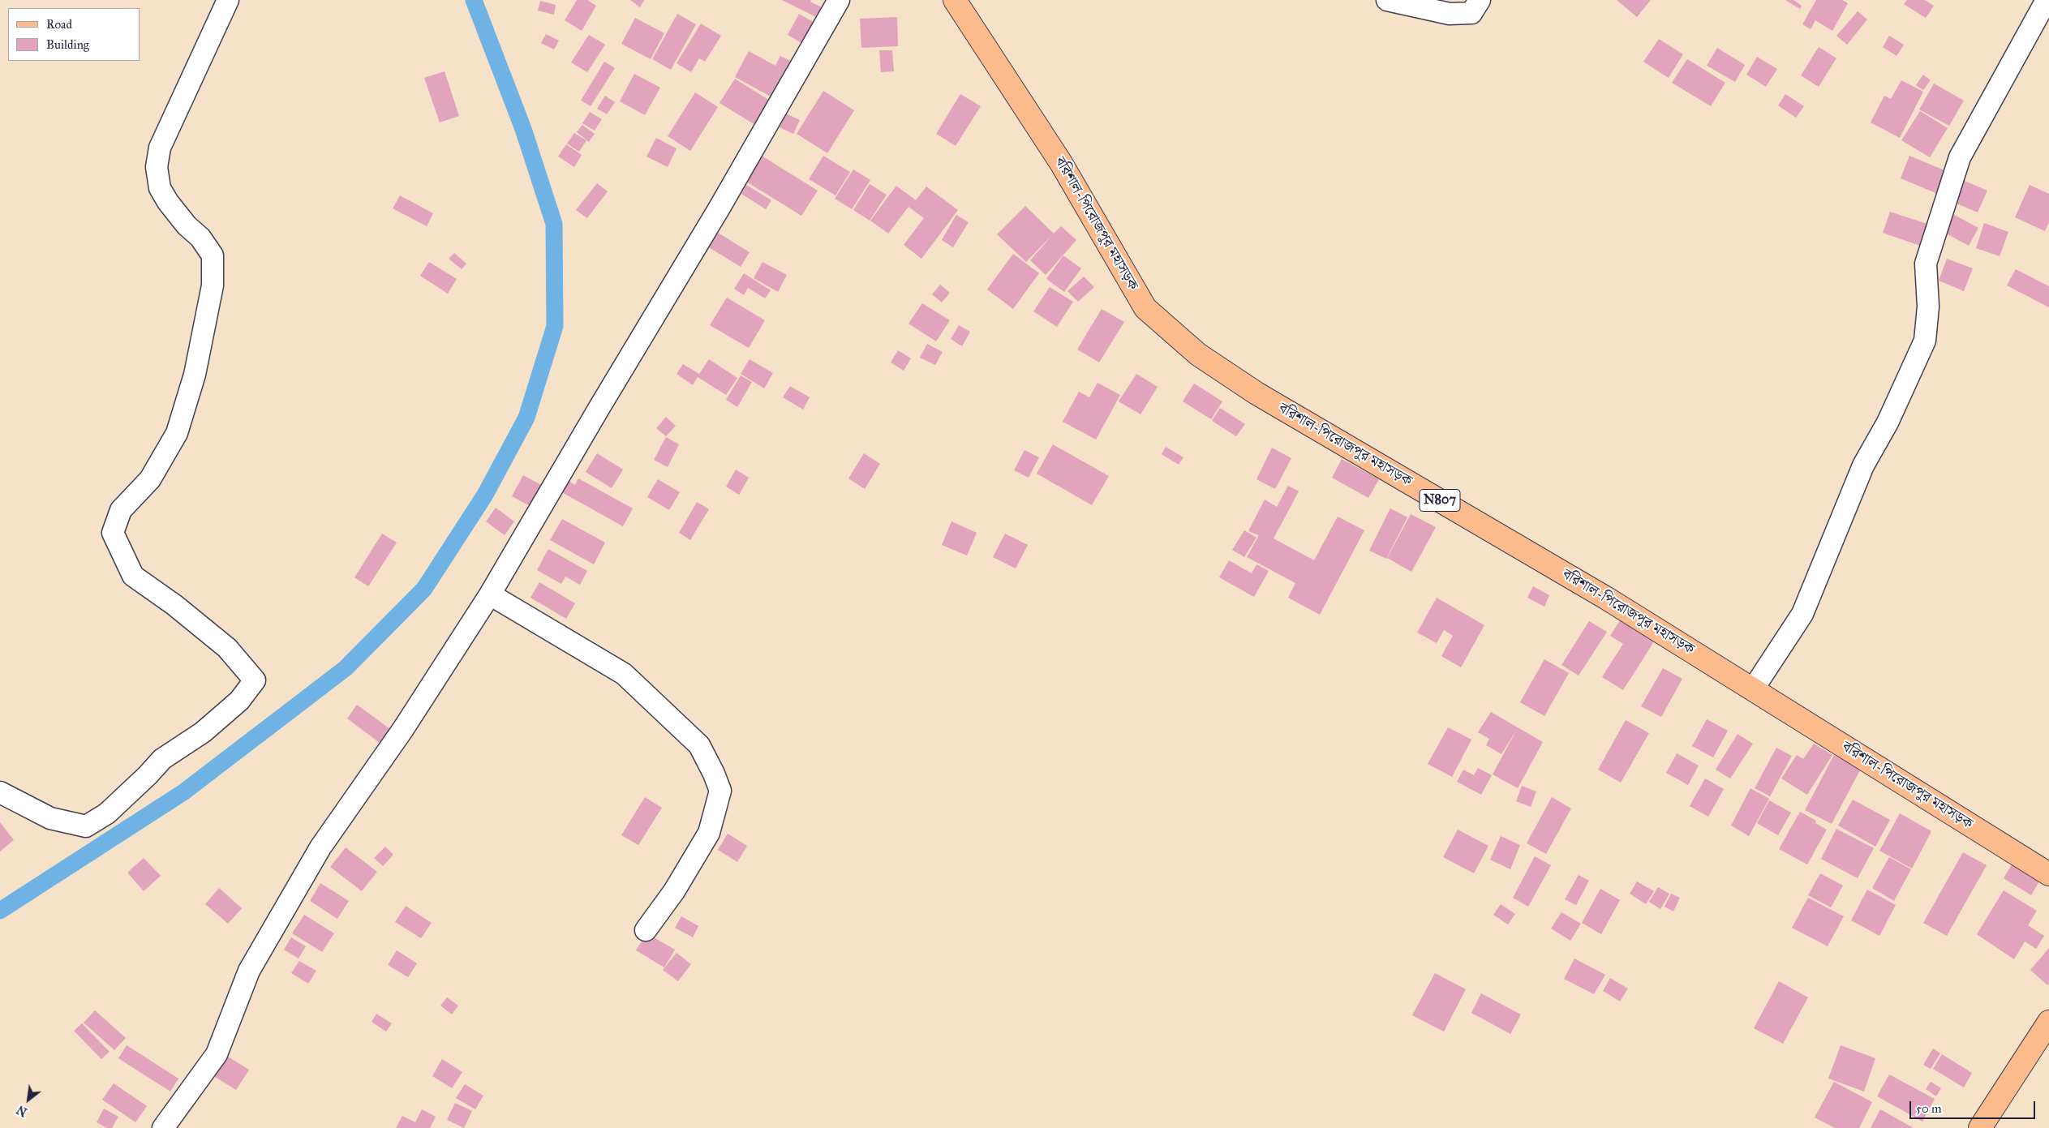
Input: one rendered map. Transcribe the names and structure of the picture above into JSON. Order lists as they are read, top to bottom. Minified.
{"streets":{"main road":["বরিশাল-পিরোজপুর মহাসড়ক","N807"]},"legend":["Road","Building"],"scale_bar":"50 m","north":"bottom left"}
